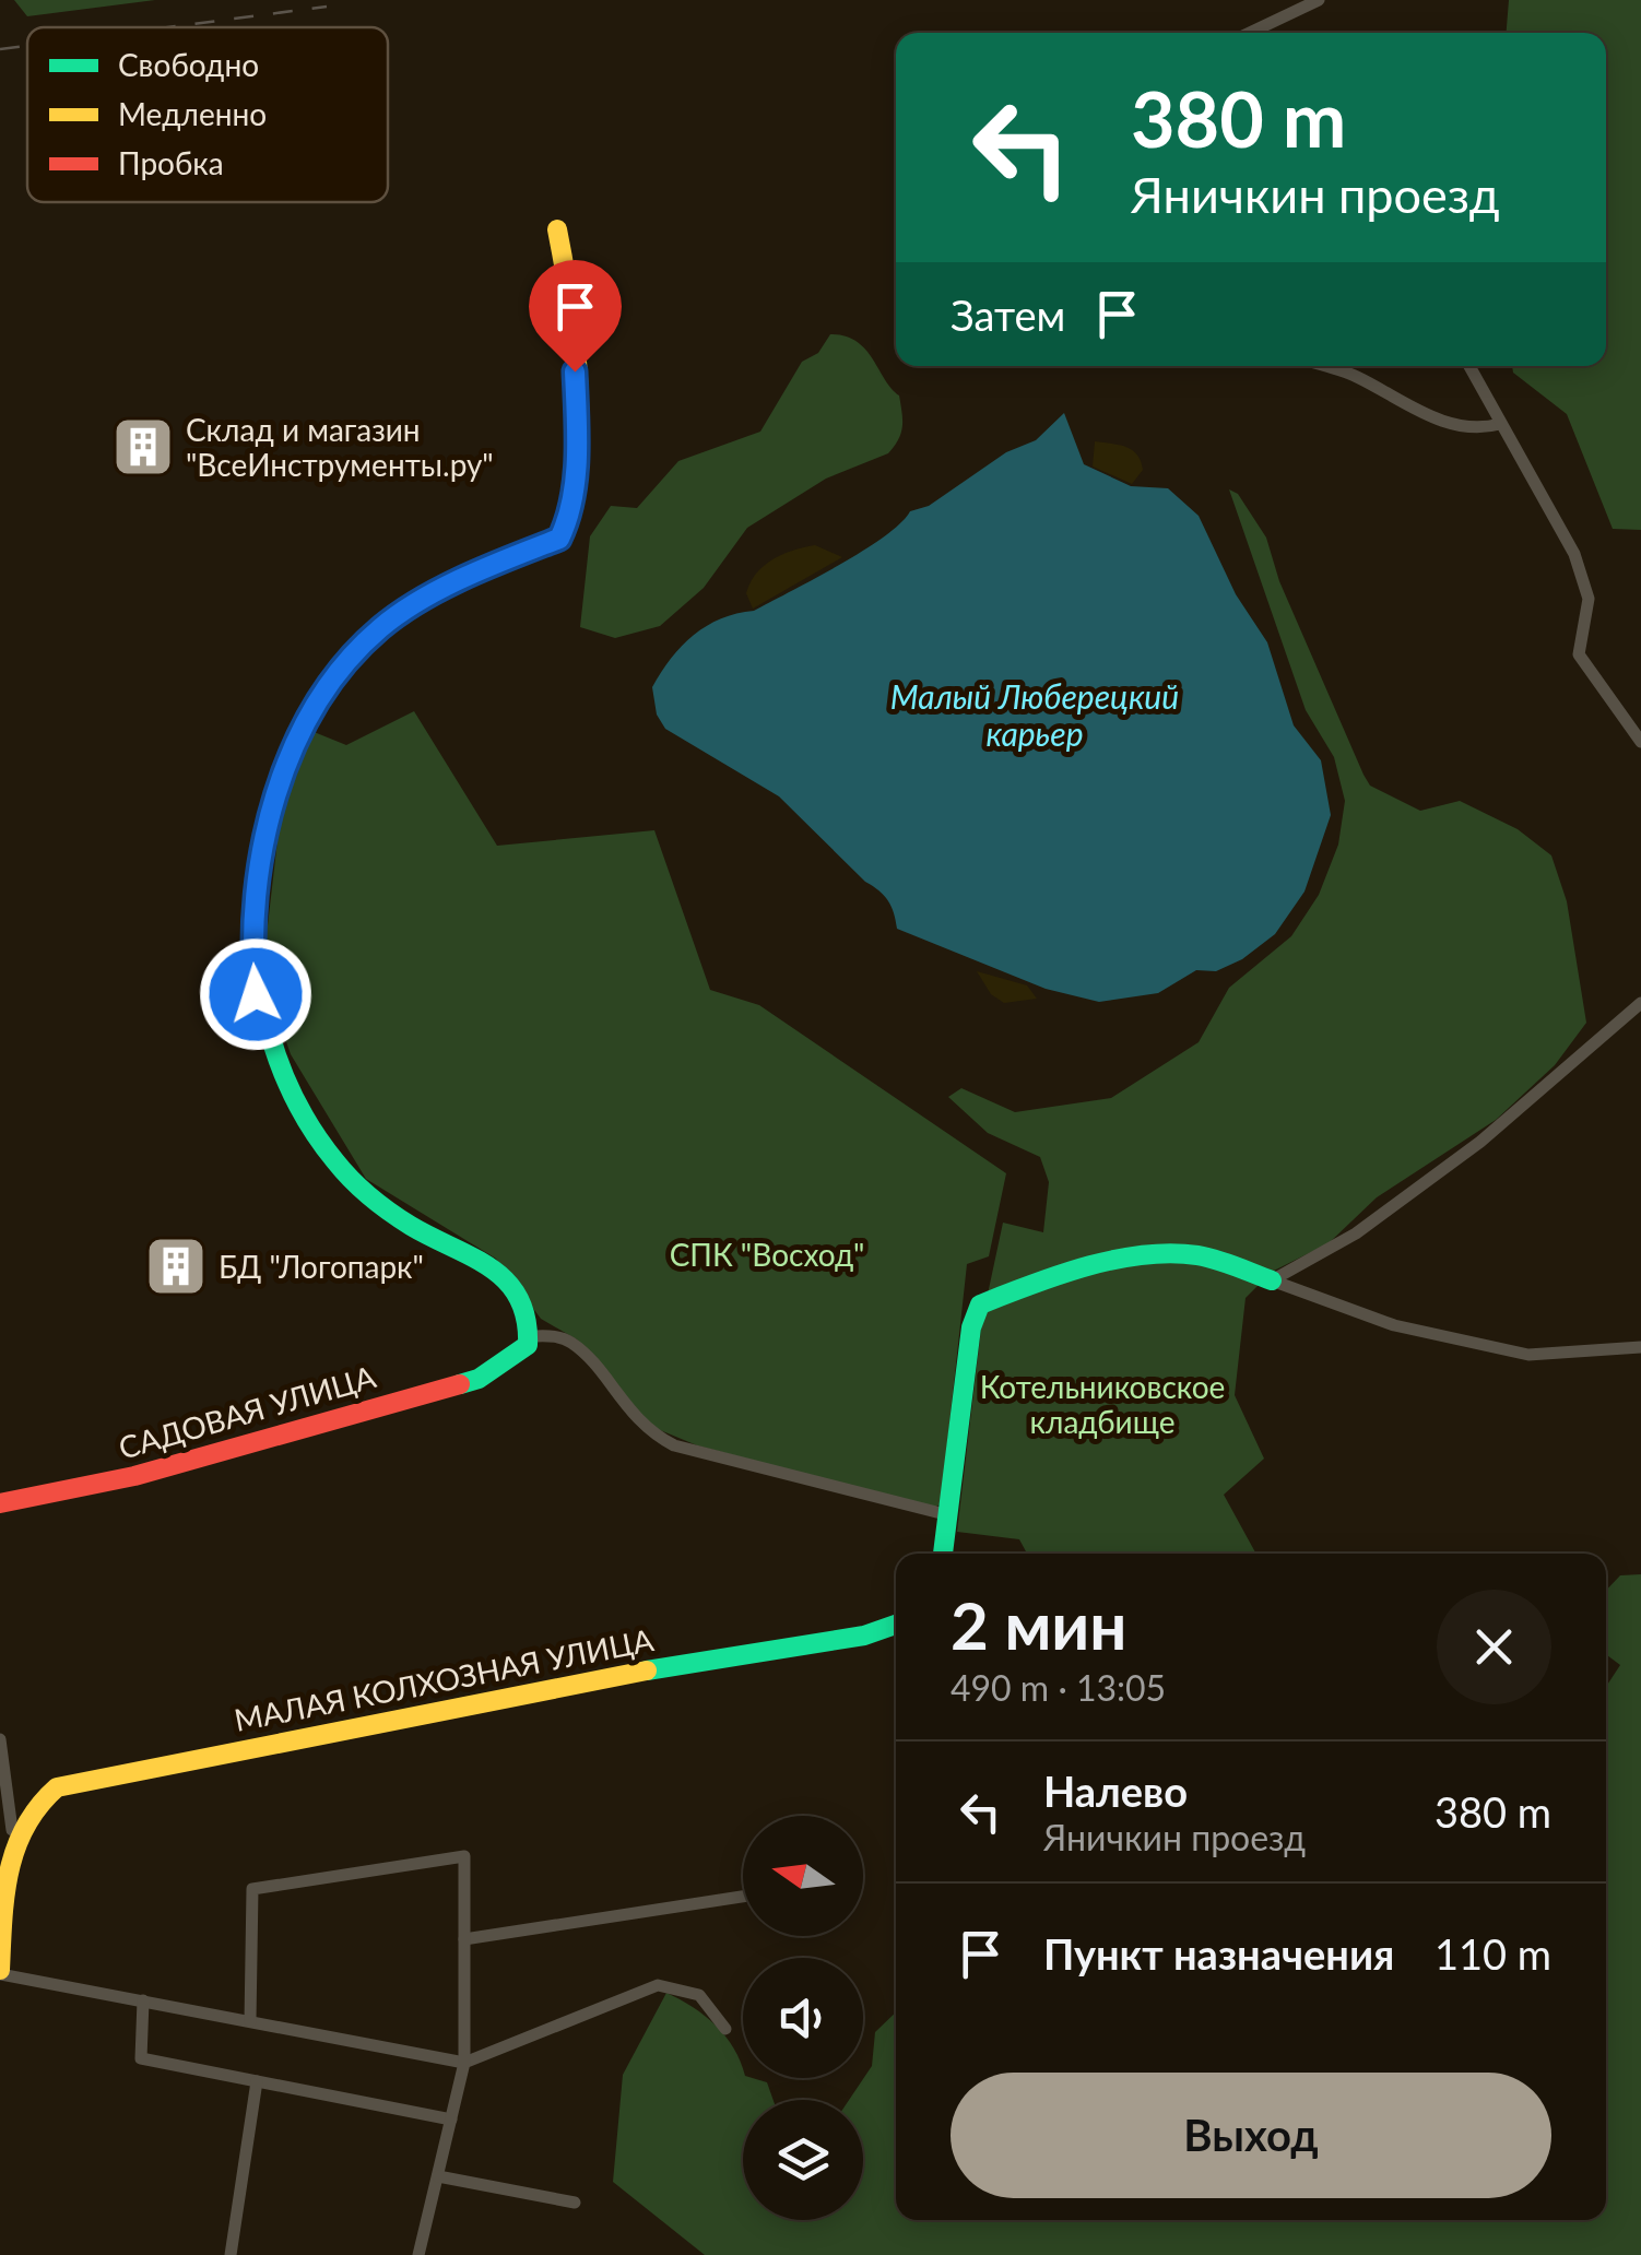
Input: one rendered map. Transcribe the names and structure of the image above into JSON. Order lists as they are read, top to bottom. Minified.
{"streets":{"street":["САДОВАЯ УЛИЦА","МАЛАЯ КОЛХОЗНАЯ УЛИЦА"]},"water":["Малый Люберецкий карьер"],"parks":["СПК \"Восход\"","Котельниковское кладбище"],"places":{"building":["Склад и магазин \"ВсеИнструменты.ру\"","БД \"Логопарк\""]},"legend":["Свободно","Медленно","Пробка"],"north":"left","page":{"turn":["380 m","Яничкин проезд"],"then":"Затем","heading":["2 мин","490 m · 13:05"],"list":[{"name":"Налево","note":"Яничкин проезд","value":"380 m"},{"name":"Пункт назначения","value":"110 m"}],"buttons":"Выход"}}
